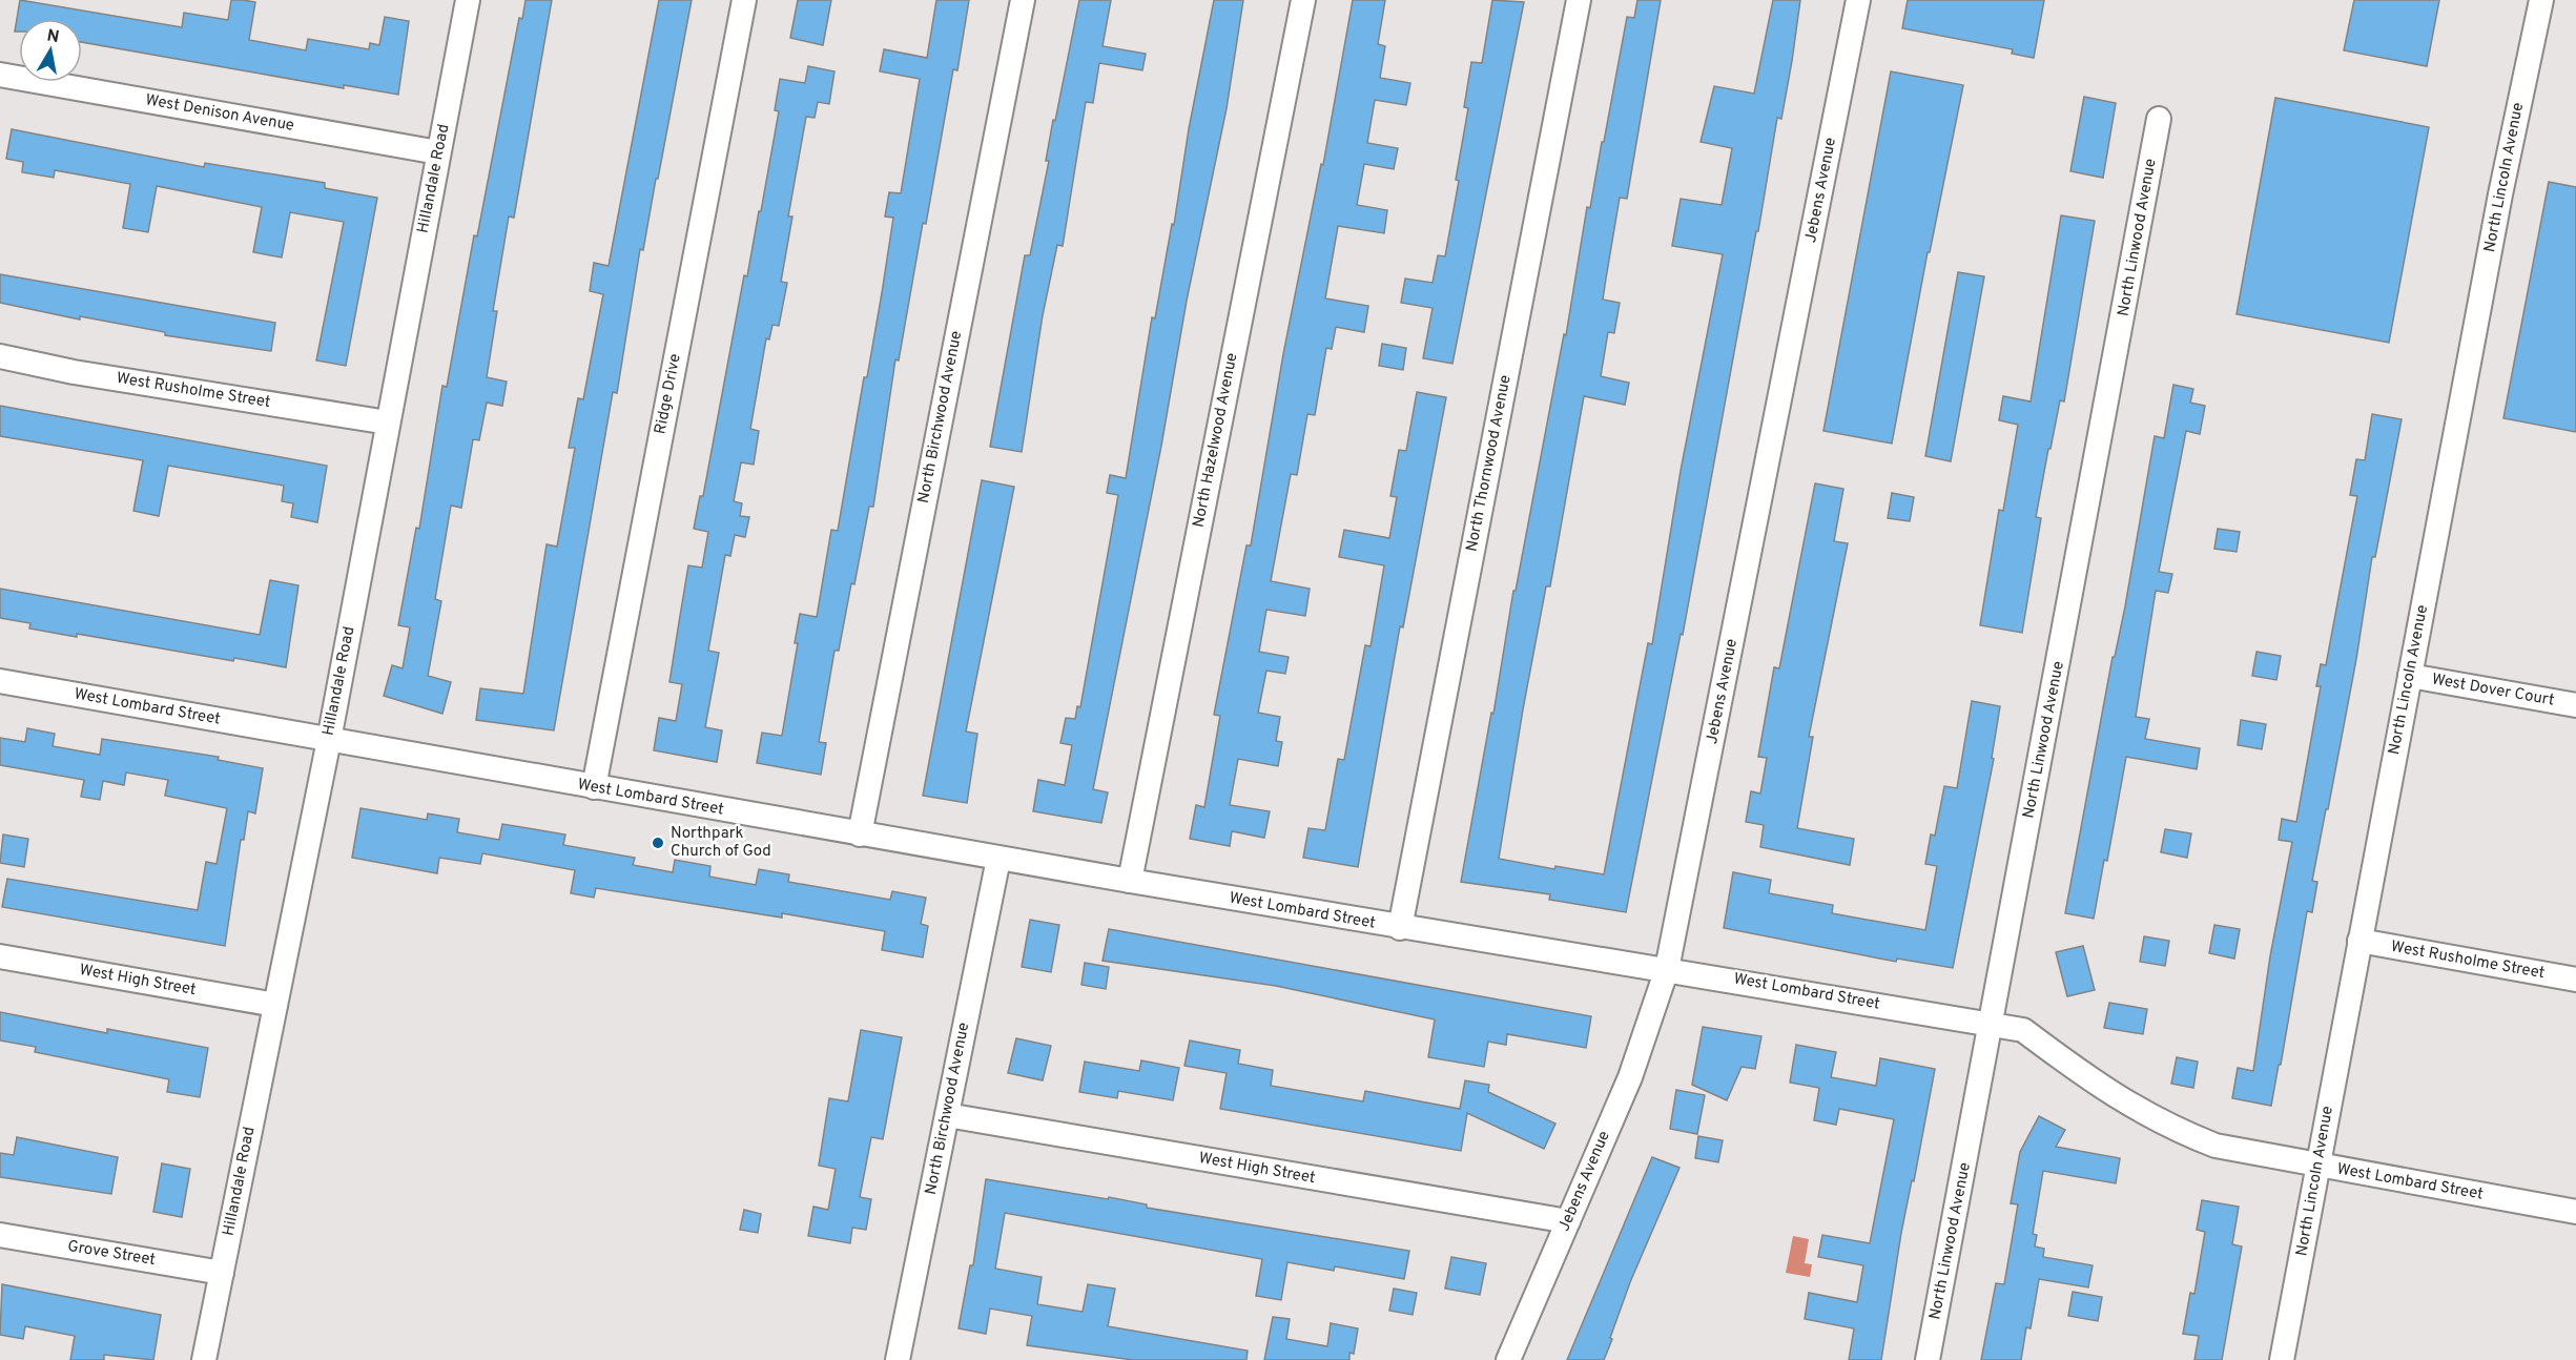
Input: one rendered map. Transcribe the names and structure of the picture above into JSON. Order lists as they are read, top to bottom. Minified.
{"streets":{"street":["West Denison Avenue","North Lincoln Avenue","Hillandale Road","Jebens Avenue","North Linwood Avenue","West Rusholme Street","Ridge Drive","North Birchwood Avenue","North Hazelwood Avenue","North Thornwood Avenue","West Dover Court","West Lombard Street","West High Street","Grove Street"]},"crossings":[["West Denison Avenue","Hillandale Road"],["North Lincoln Avenue","West Rusholme Street"],["North Lincoln Avenue","West Dover Court"],["North Lincoln Avenue","West Lombard Street"],["Hillandale Road","West Rusholme Street"],["Hillandale Road","West Lombard Street"],["Hillandale Road","West High Street"],["Hillandale Road","Grove Street"],["Jebens Avenue","West Lombard Street"],["Jebens Avenue","West High Street"],["North Linwood Avenue","West Lombard Street"],["Ridge Drive","West Lombard Street"],["North Birchwood Avenue","West Lombard Street"],["North Birchwood Avenue","West High Street"],["North Hazelwood Avenue","West Lombard Street"],["North Thornwood Avenue","West Lombard Street"]],"places":["Northpark Church of God"],"north":"top"}
